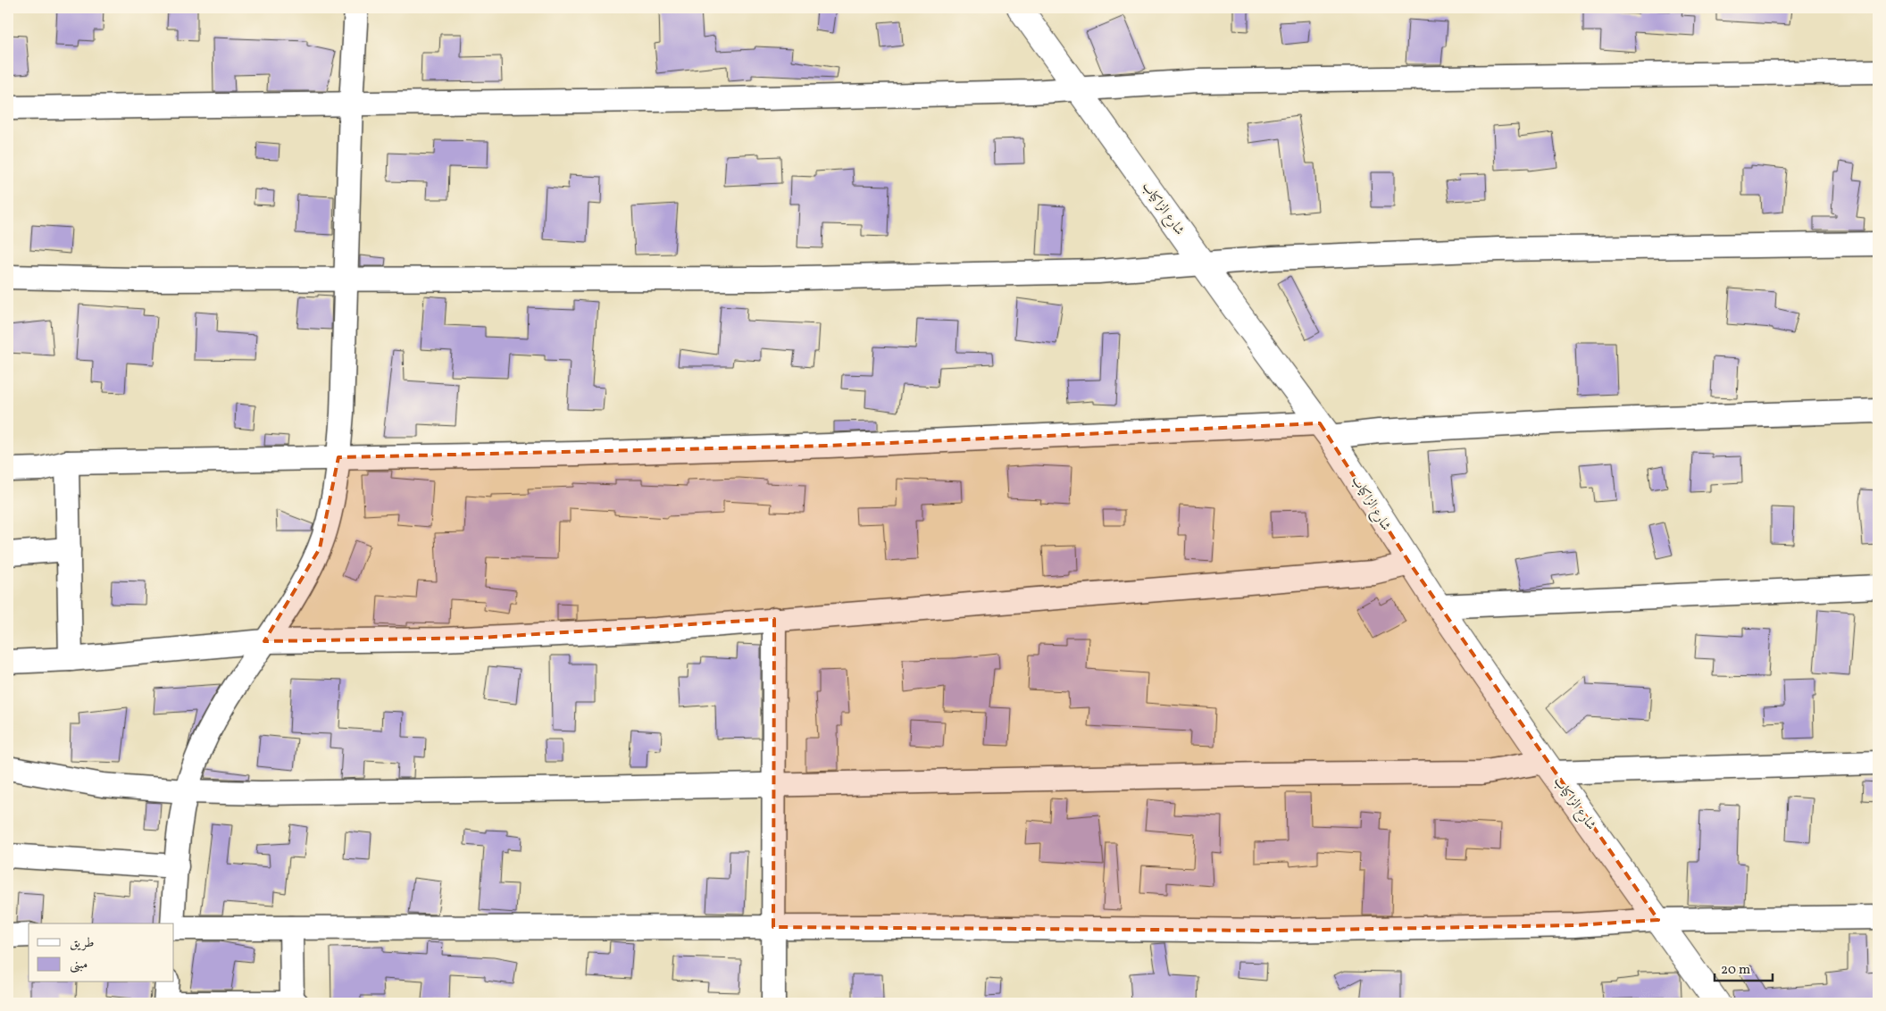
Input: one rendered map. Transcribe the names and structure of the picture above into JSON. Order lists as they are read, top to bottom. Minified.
{"streets":{"street":["شارع الزاكياب"]},"legend":["طريق","مبنى"],"scale_bar":"20 m"}
